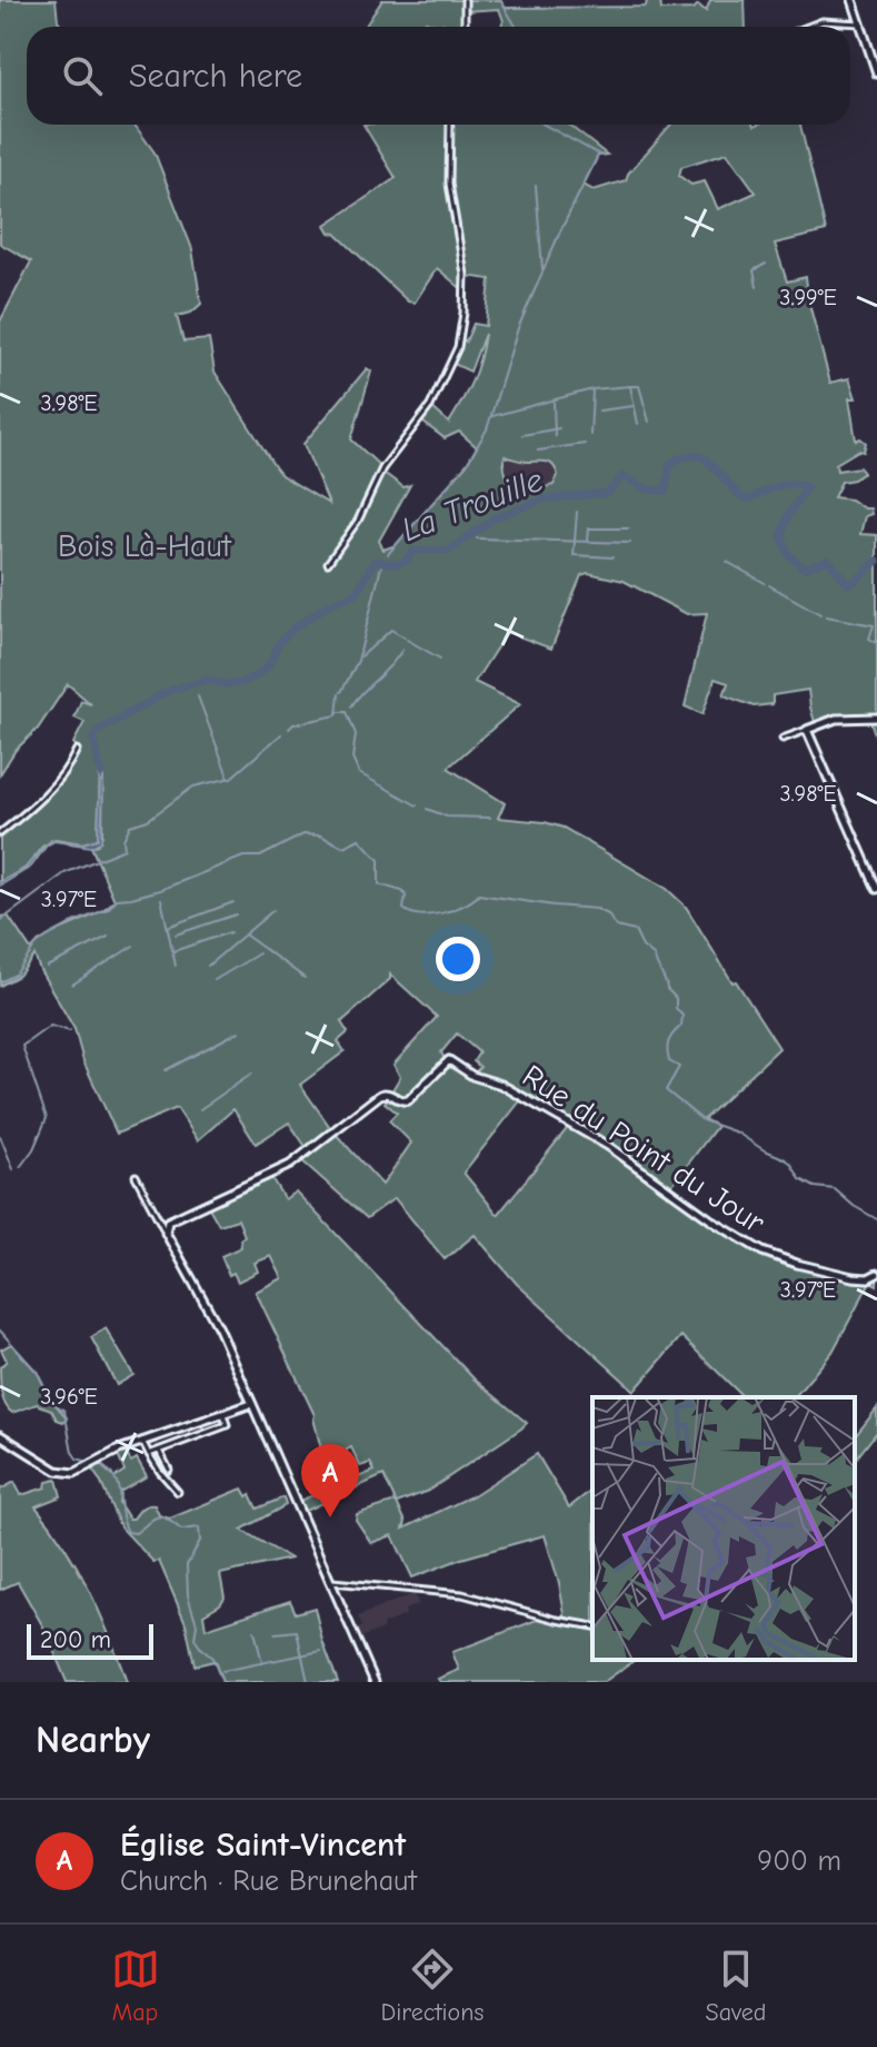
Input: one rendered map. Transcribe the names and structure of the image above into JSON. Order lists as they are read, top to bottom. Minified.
{"streets":{"street":["Rue du Point du Jour"]},"water":["La Trouille"],"parks":["Bois Là-Haut"],"scale_bar":"200 m","page":{"search":"Search here","pins":"A","scale":"200 m","heading":"Nearby","list":[{"mark":"A","name":"Église Saint-Vincent","note":"Church · Rue Brunehaut","value":"900 m"}],"nav":["Map","Directions","Saved"]},"coordinates":["3.99°E","3.98°E","3.97°E","3.96°E"]}
